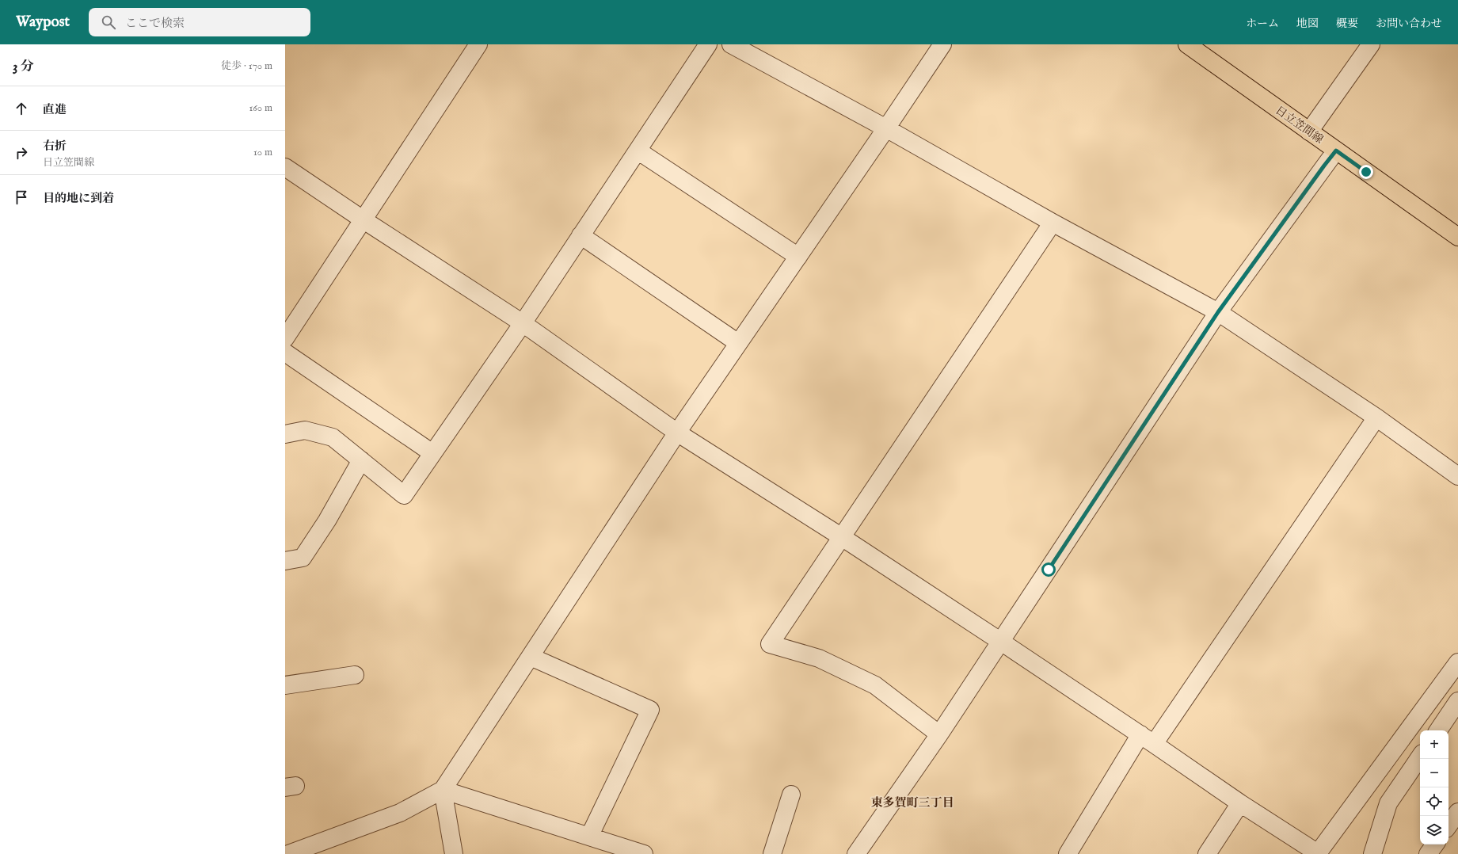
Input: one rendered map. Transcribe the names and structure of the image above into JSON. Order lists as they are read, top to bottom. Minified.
{"streets":{"main road":["日立笠間線"]},"districts":["東多賀町三丁目"],"page":{"header":"Waypost","search":"ここで検索","nav":["ホーム","地図","概要","お問い合わせ"],"heading":["3 分","徒歩 · 170 m"],"list":[["直進","160 m"],["右折","日立笠間線","10 m"],"目的地に到着"],"map_buttons":["+","−"]}}
